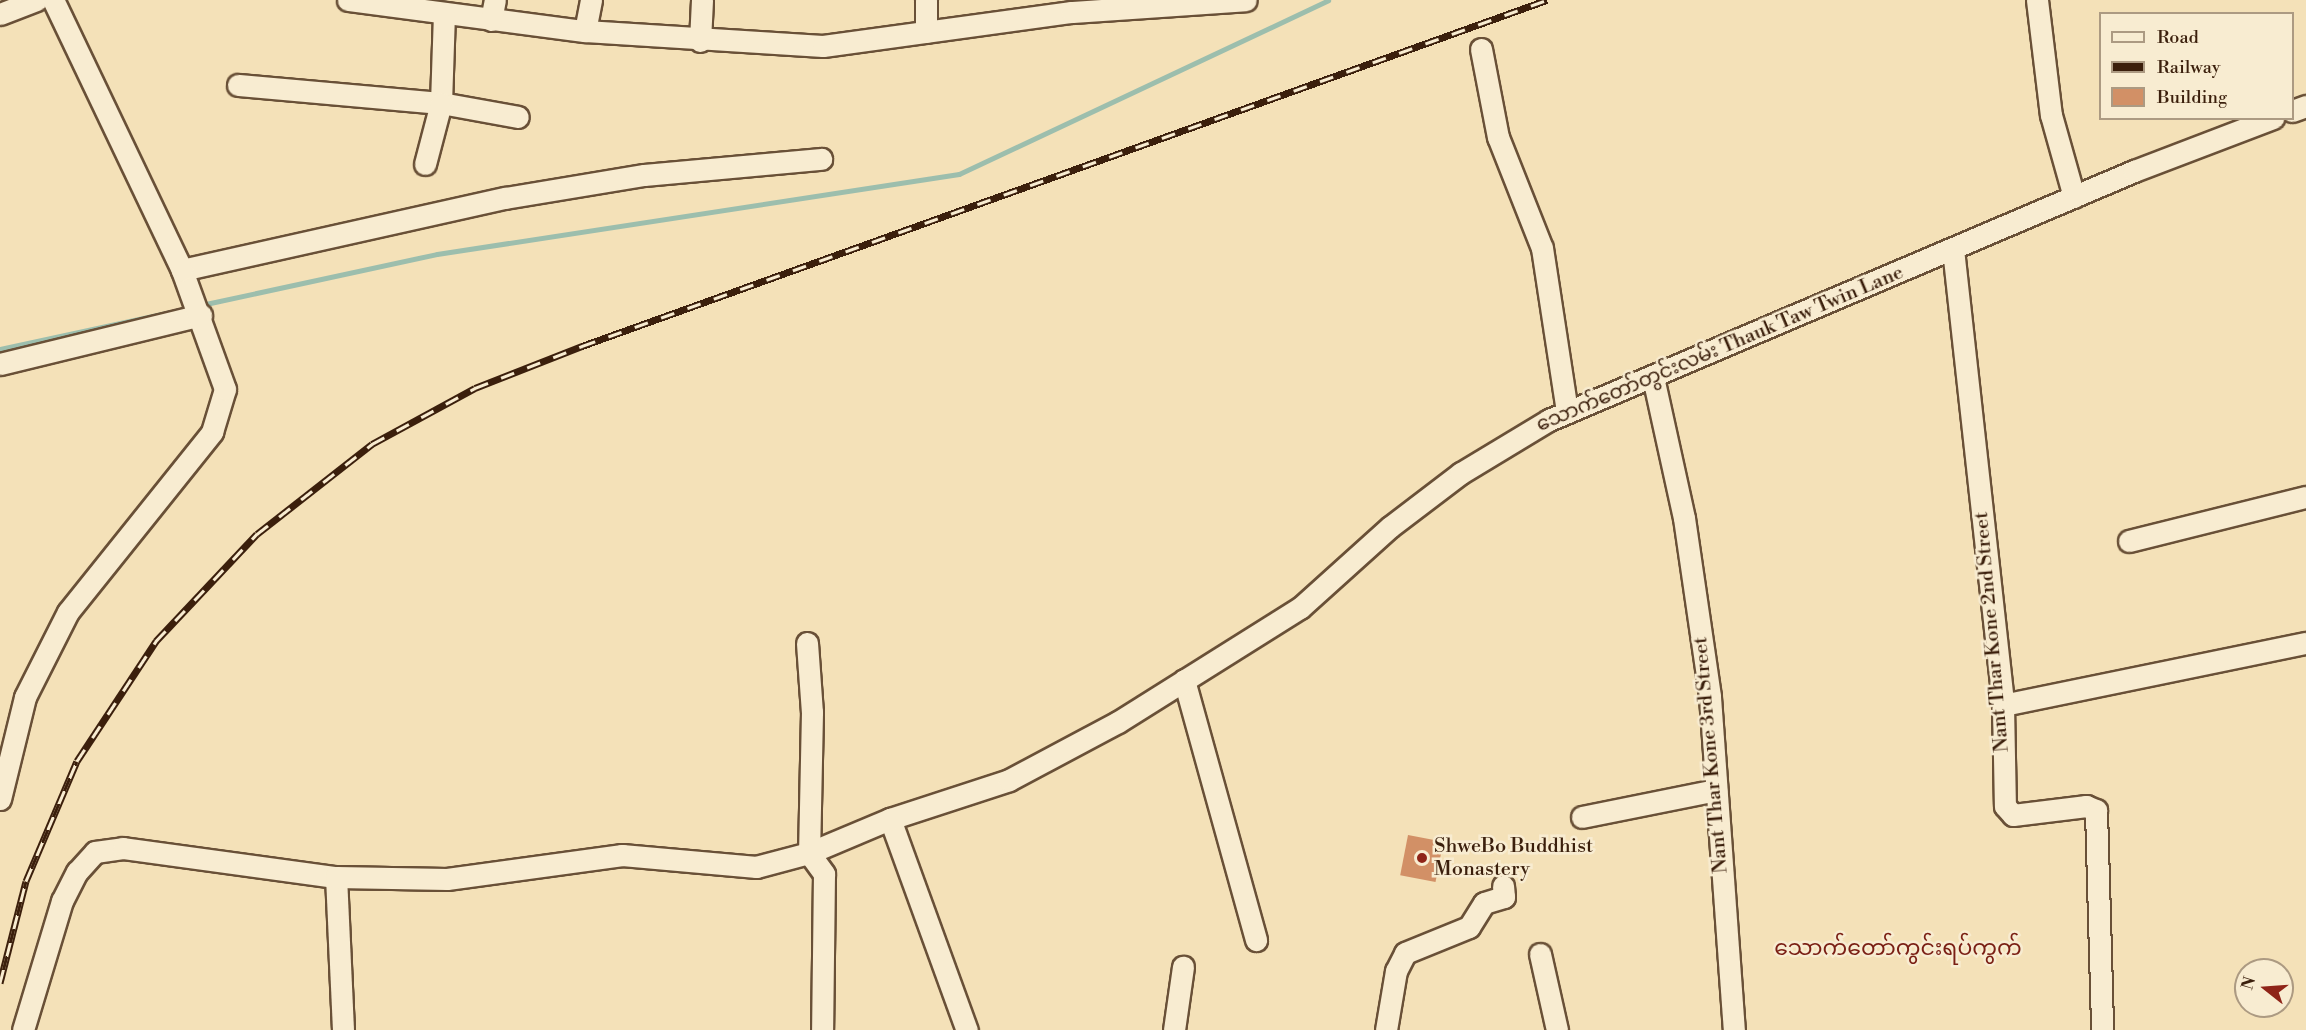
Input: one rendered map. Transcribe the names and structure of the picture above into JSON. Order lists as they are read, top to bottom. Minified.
{"streets":{"street":["သောက်တော်တွင်းလမ်း Thauk Taw Twin Lane","Nant Thar Kone 2nd Street","Nant Thar Kone 3rd Street"]},"crossings":[["သောက်တော်တွင်းလမ်း Thauk Taw Twin Lane","Nant Thar Kone 2nd Street"],["သောက်တော်တွင်းလမ်း Thauk Taw Twin Lane","Nant Thar Kone 3rd Street"]],"districts":["သောက်တော်ကွင်းရပ်ကွက်"],"places":["ShweBo Buddhist Monastery"],"legend":["Road","Railway","Building"],"north":"left"}
